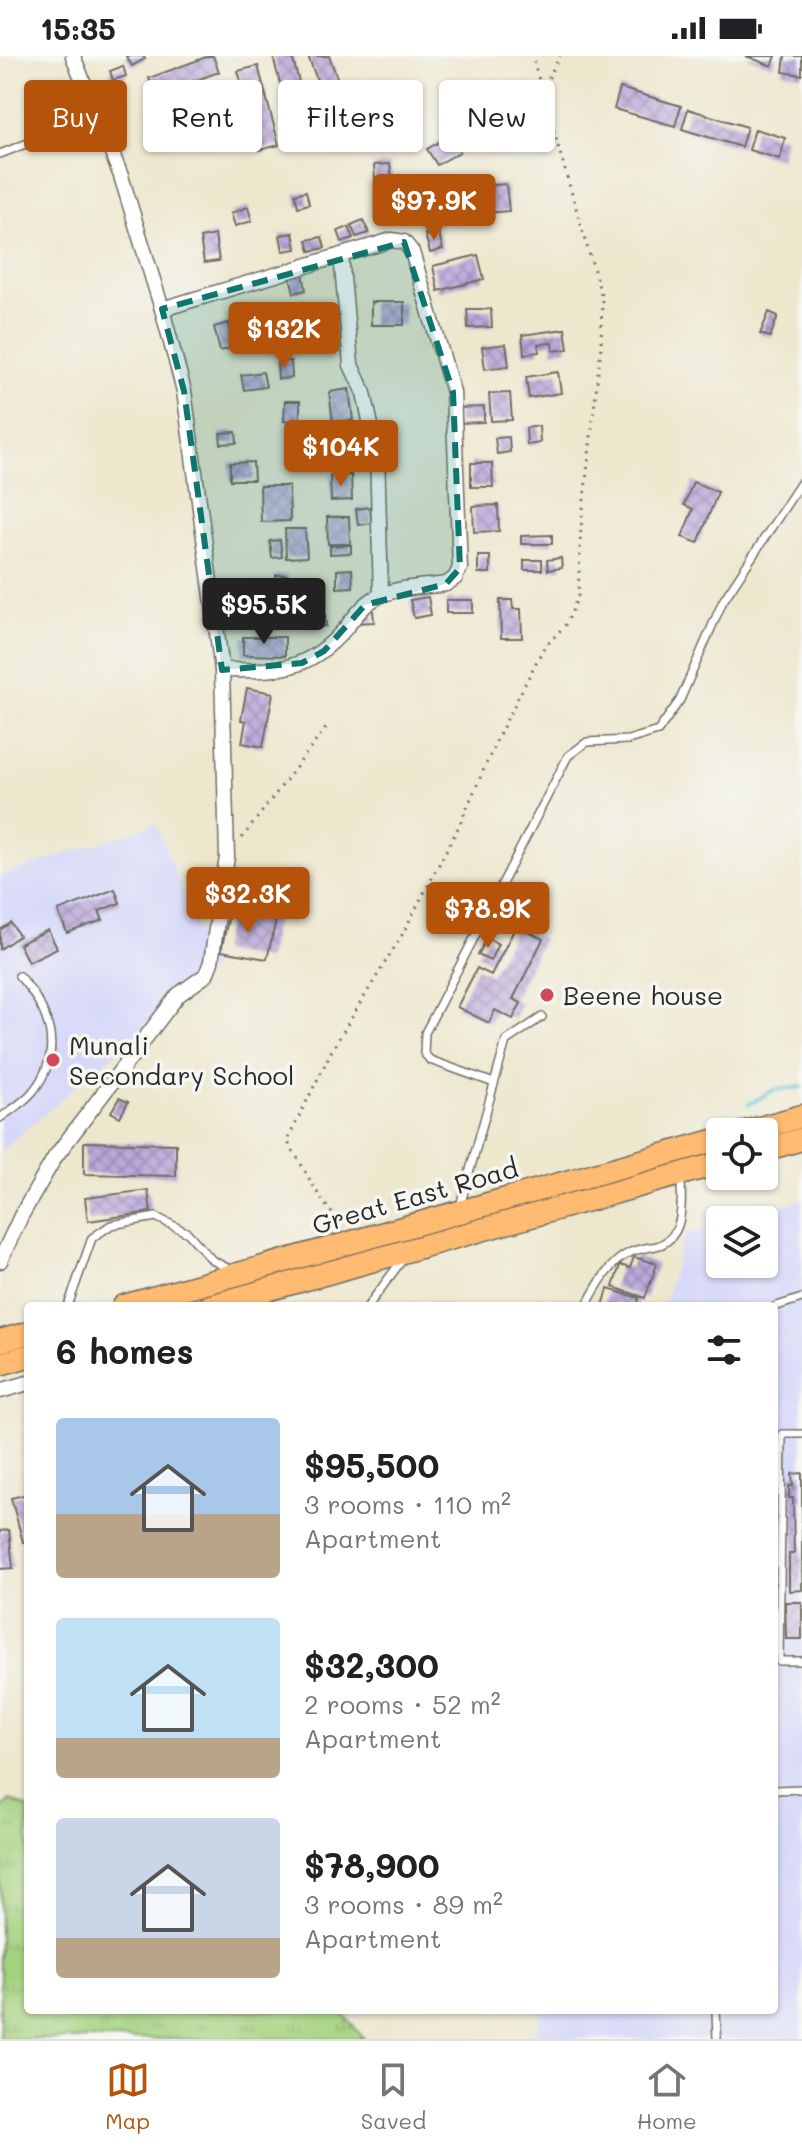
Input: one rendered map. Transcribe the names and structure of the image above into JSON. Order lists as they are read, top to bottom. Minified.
{"streets":{"main road":["Great East Road"]},"places":["Beene house","Munali Secondary School"],"page":{"status":"15:35","chip":["Buy","Rent","Filters","New"],"price":["$97.9K","$132K","$104K","$95.5K","$32.3K","$78.9K"],"heading":"6 homes","list":[{"name":"$95,500","note":"3 rooms · 110 m² · Apartment"},{"name":"$32,300","note":"2 rooms · 52 m² · Apartment"},{"name":"$78,900","note":"3 rooms · 89 m² · Apartment"}],"tabs":["Map","Saved","Home"]}}
